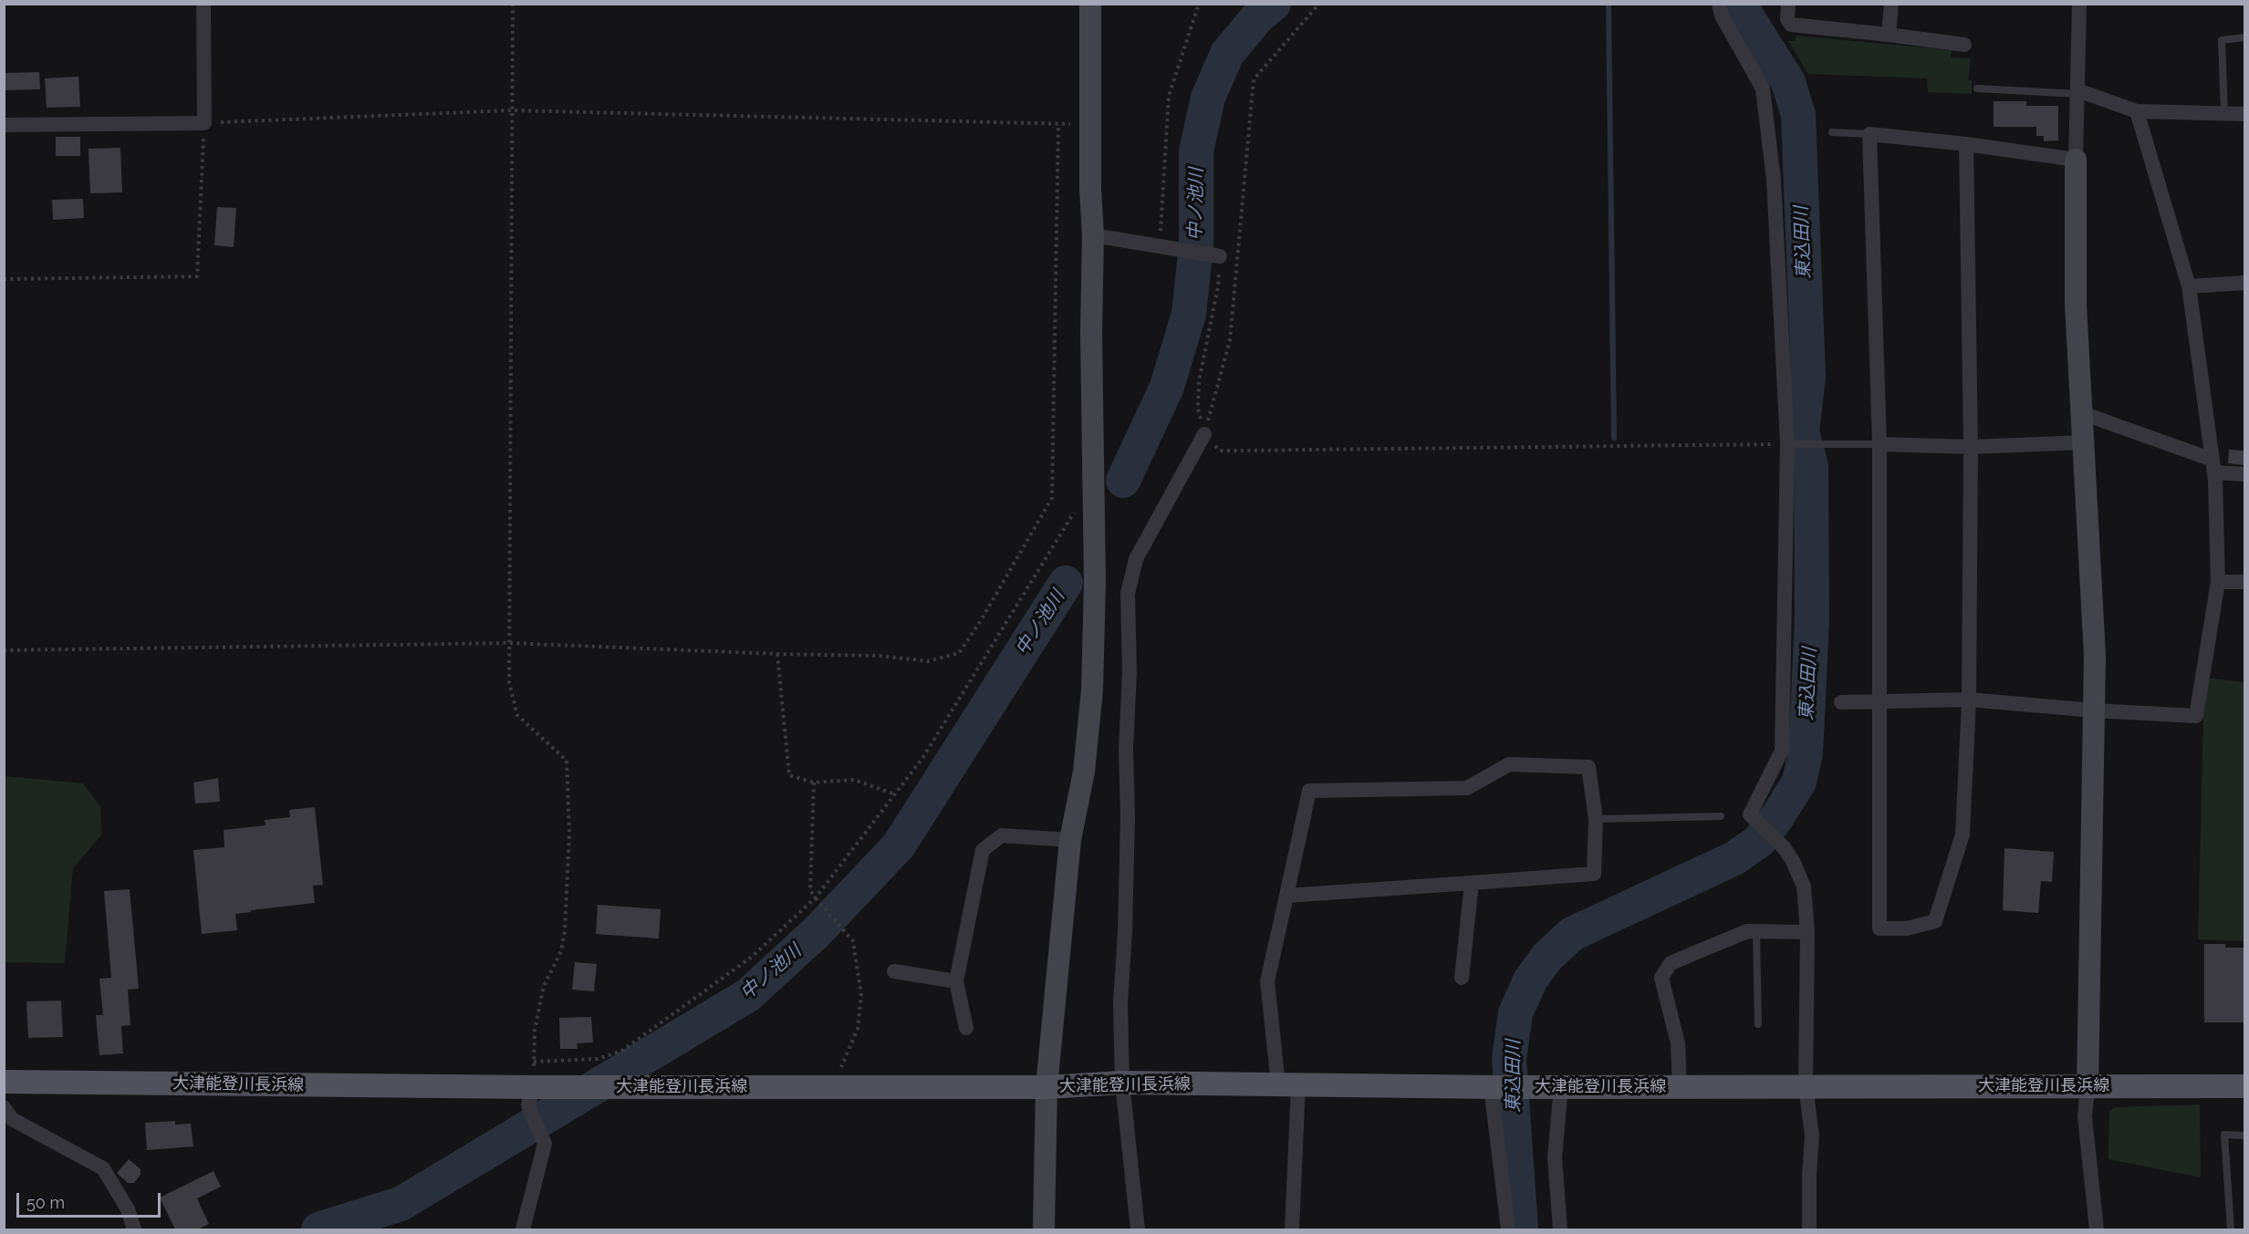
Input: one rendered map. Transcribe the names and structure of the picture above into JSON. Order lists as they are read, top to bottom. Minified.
{"streets":{"main road":["大津能登川長浜線"]},"water":["中ノ池川","東込田川"],"scale_bar":"50 m"}
